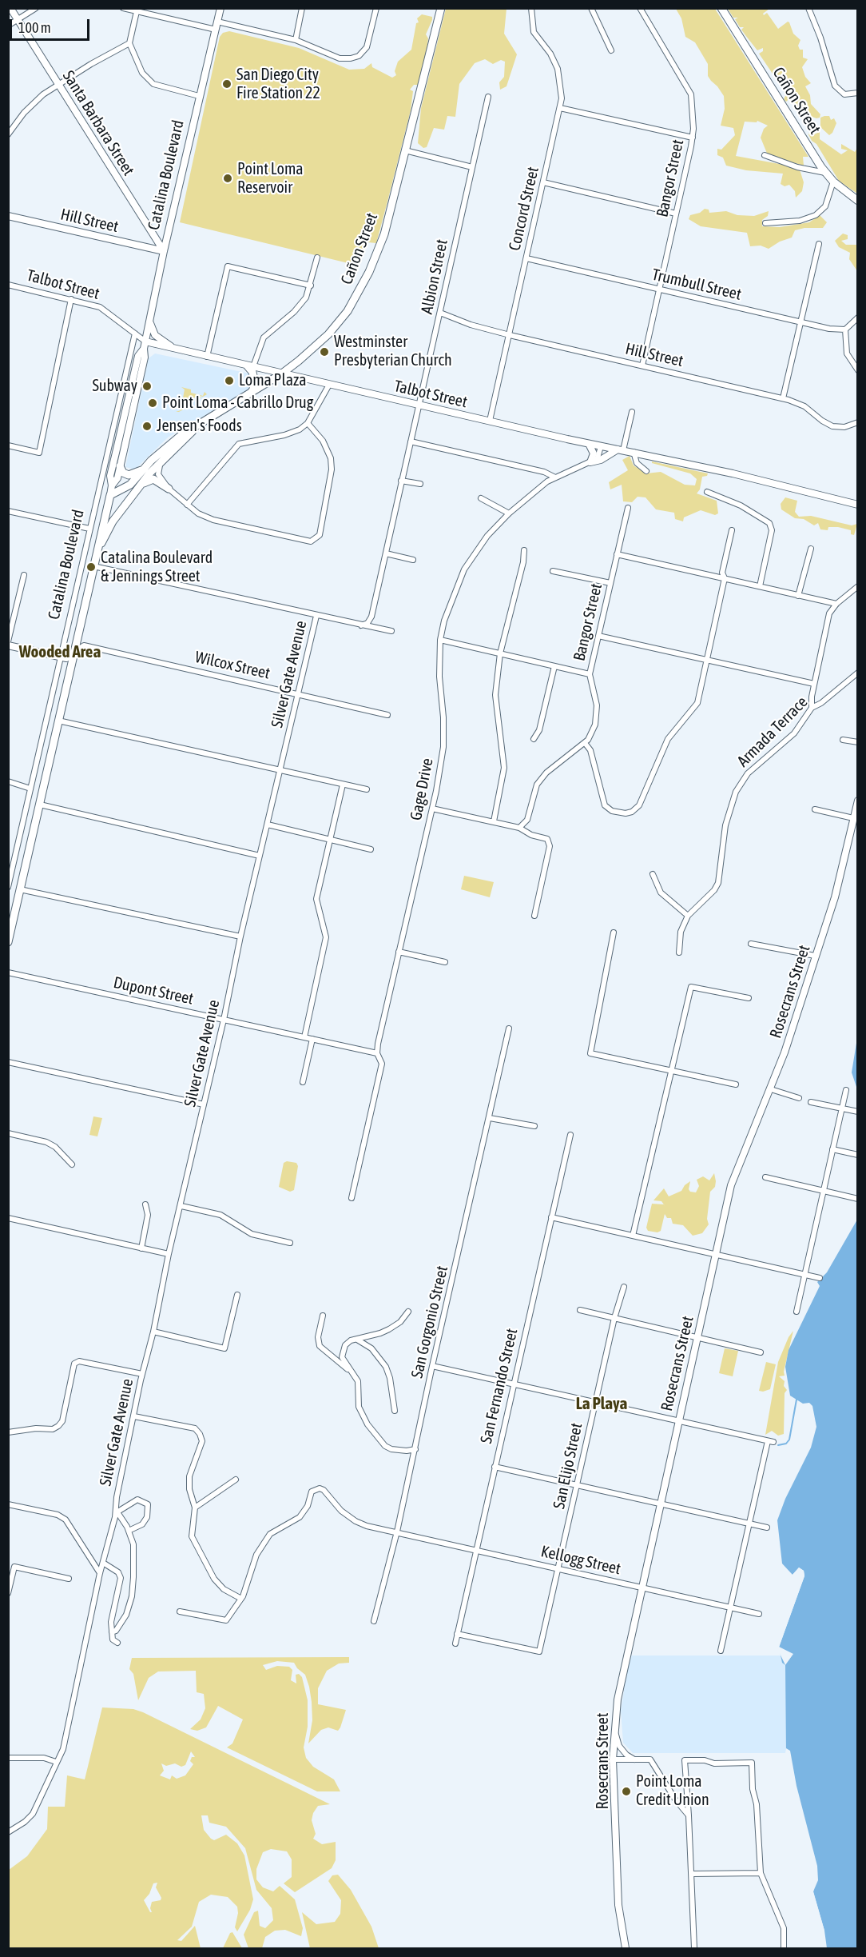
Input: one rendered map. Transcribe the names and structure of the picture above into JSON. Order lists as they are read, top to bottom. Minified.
{"streets":{"main road":["Cañon Street","Catalina Boulevard"],"street":["Santa Barbara Street","Bangor Street","Concord Street","Hill Street","Albion Street","Talbot Street","Trumbull Street","Wilcox Street","Silver Gate Avenue","Armada Terrace","Gage Drive","Dupont Street","Rosecrans Street","San Gorgonio Street","San Fernando Street","San Elijo Street","Kellogg Street"]},"crossings":[["Cañon Street","Catalina Boulevard"],["Cañon Street","Talbot Street"],["Santa Barbara Street","Catalina Boulevard"],["Santa Barbara Street","Hill Street"],["Catalina Boulevard","Hill Street"],["Catalina Boulevard","Talbot Street"],["Catalina Boulevard","Wilcox Street"],["Bangor Street","Hill Street"],["Bangor Street","Trumbull Street"],["Concord Street","Hill Street"],["Concord Street","Talbot Street"],["Concord Street","Trumbull Street"],["Hill Street","Albion Street"],["Albion Street","Talbot Street"],["Wilcox Street","Silver Gate Avenue"],["Silver Gate Avenue","Dupont Street"],["Gage Drive","Dupont Street"],["Rosecrans Street","Kellogg Street"],["San Gorgonio Street","Kellogg Street"],["San Fernando Street","San Elijo Street"],["San Fernando Street","Kellogg Street"],["San Elijo Street","Kellogg Street"]],"districts":["Wooded Area","La Playa"],"places":["San Diego City Fire Station 22","Point Loma Reservoir","Westminster Presbyterian Church","Loma Plaza","Subway","Point Loma - Cabrillo Drug","Jensen's Foods","Catalina Boulevard & Jennings Street","Point Loma Credit Union"],"scale_bar":"100 m"}
